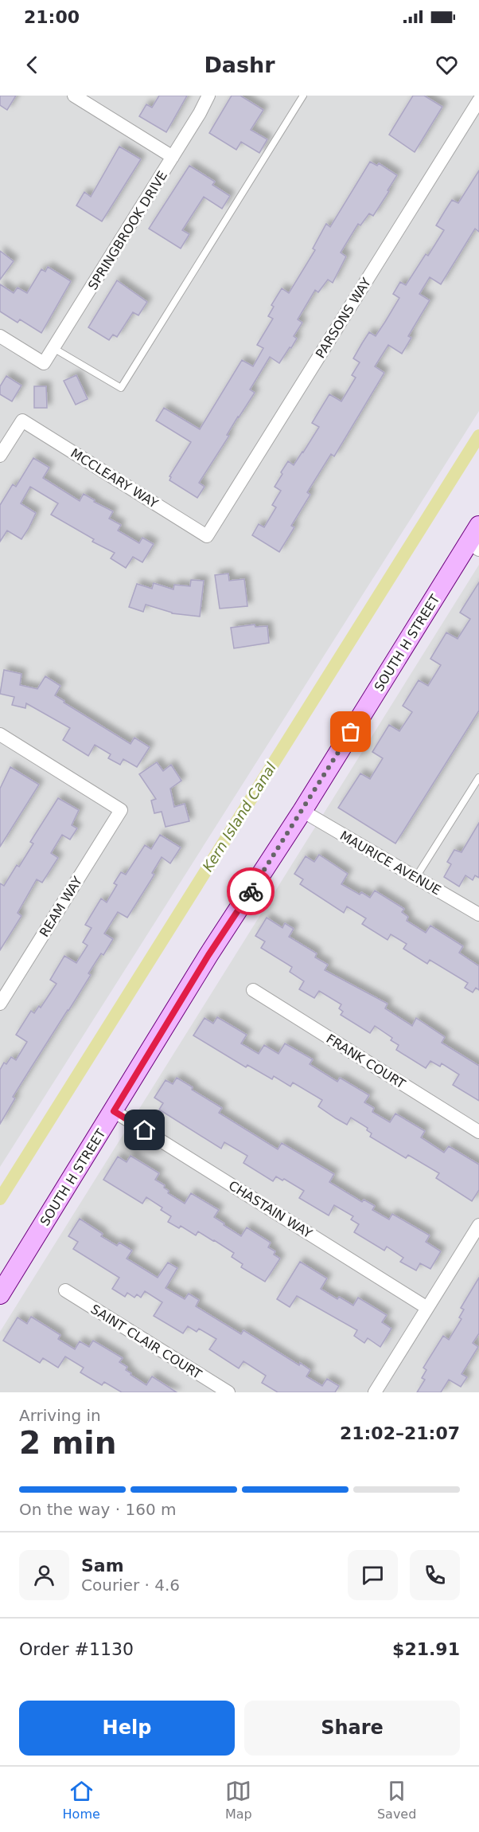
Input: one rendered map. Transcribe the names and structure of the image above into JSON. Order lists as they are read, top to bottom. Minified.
{"streets":{"street":["SPRINGBROOK DRIVE","PARSONS WAY","MCCLEARY WAY","SOUTH H STREET","MAURICE AVENUE","REAM WAY","FRANK COURT","CHASTAIN WAY","SAINT CLAIR COURT"]},"crossings":[["PARSONS WAY","MCCLEARY WAY"],["SOUTH H STREET","MAURICE AVENUE"],["SOUTH H STREET","CHASTAIN WAY"]],"water":["Kern Island Canal"],"page":{"status":"21:00","header":"Dashr","heading":["2 min","Arriving in","21:02–21:07"],"panel":["Sam","Courier · 4.6","Order #1130","$21.91"],"bar":"On the way · 160 m","buttons":["Help","Share"],"tabs":["Home","Map","Saved"]}}
